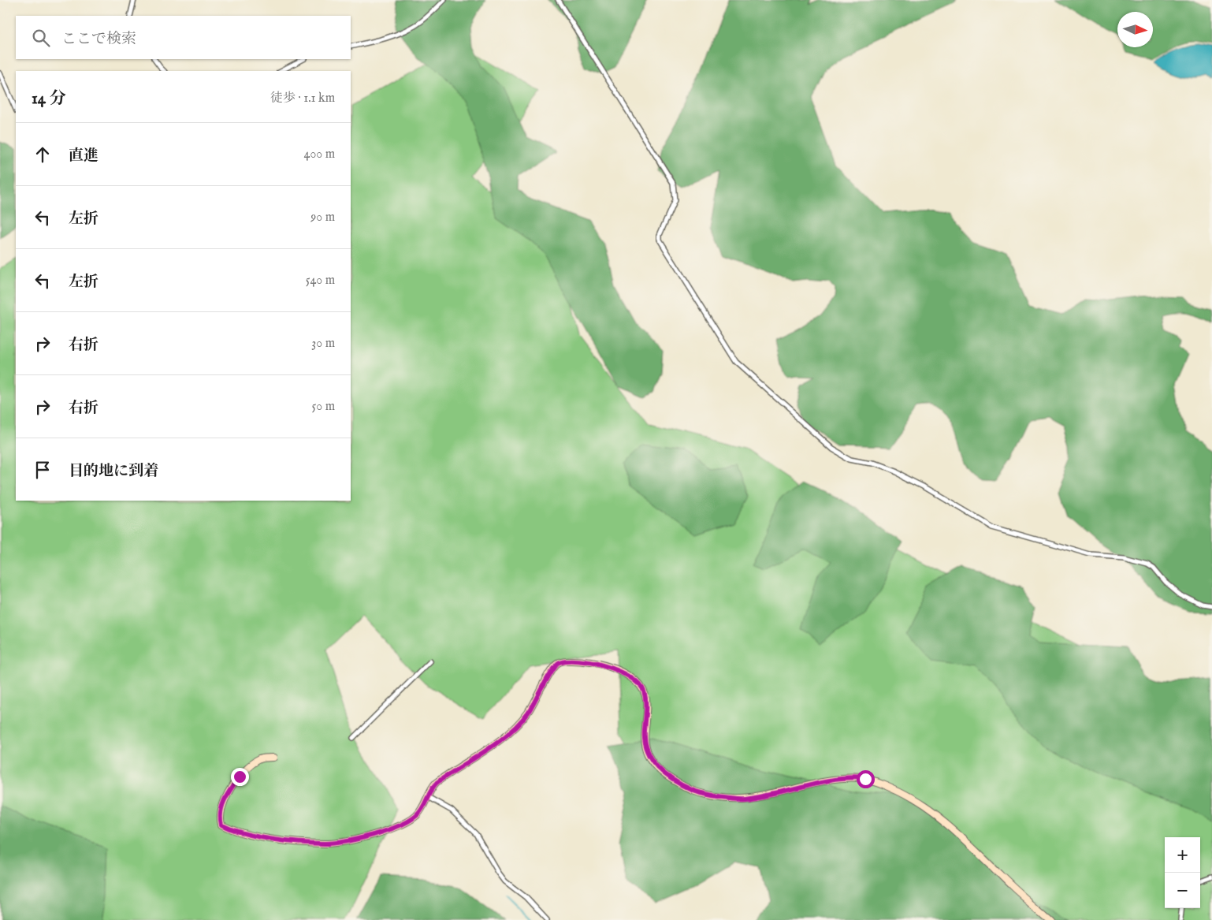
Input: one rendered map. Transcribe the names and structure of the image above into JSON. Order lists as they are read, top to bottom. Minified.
{"north":"right","page":{"search":"ここで検索","heading":["14 分","徒歩 · 1.1 km"],"list":[["直進","400 m"],["左折","90 m"],["左折","540 m"],["右折","30 m"],["右折","50 m"],"目的地に到着"],"map_buttons":["+","−"]}}
